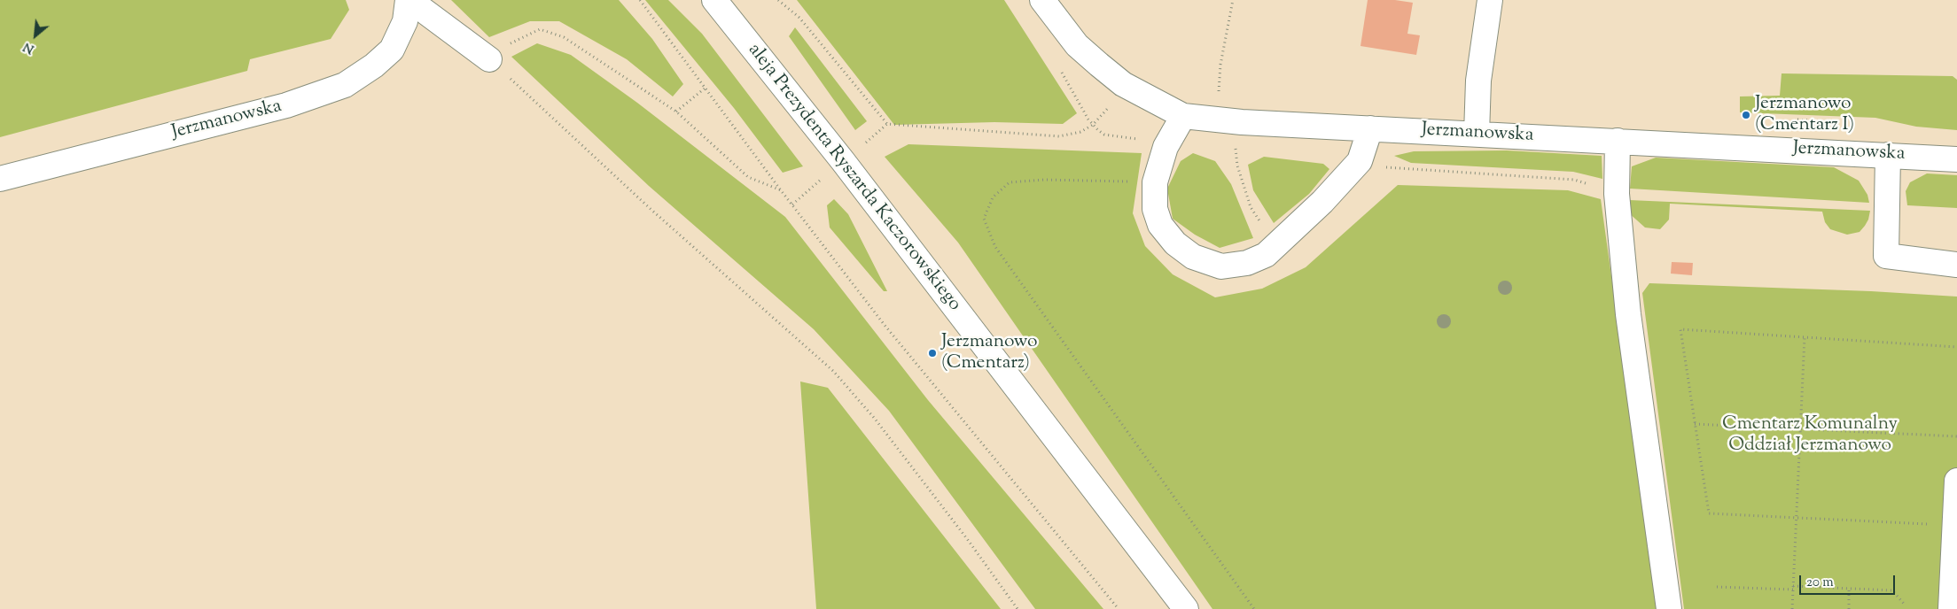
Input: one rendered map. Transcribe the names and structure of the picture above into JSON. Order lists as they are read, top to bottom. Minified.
{"streets":{"street":["Jerzmanowska","aleja Prezydenta Ryszarda Kaczorowskiego"]},"parks":["Cmentarz Komunalny Oddział Jerzmanowo"],"places":["Jerzmanowo (Cmentarz I)","Jerzmanowo (Cmentarz)"],"scale_bar":"20 m","north":"bottom left"}
